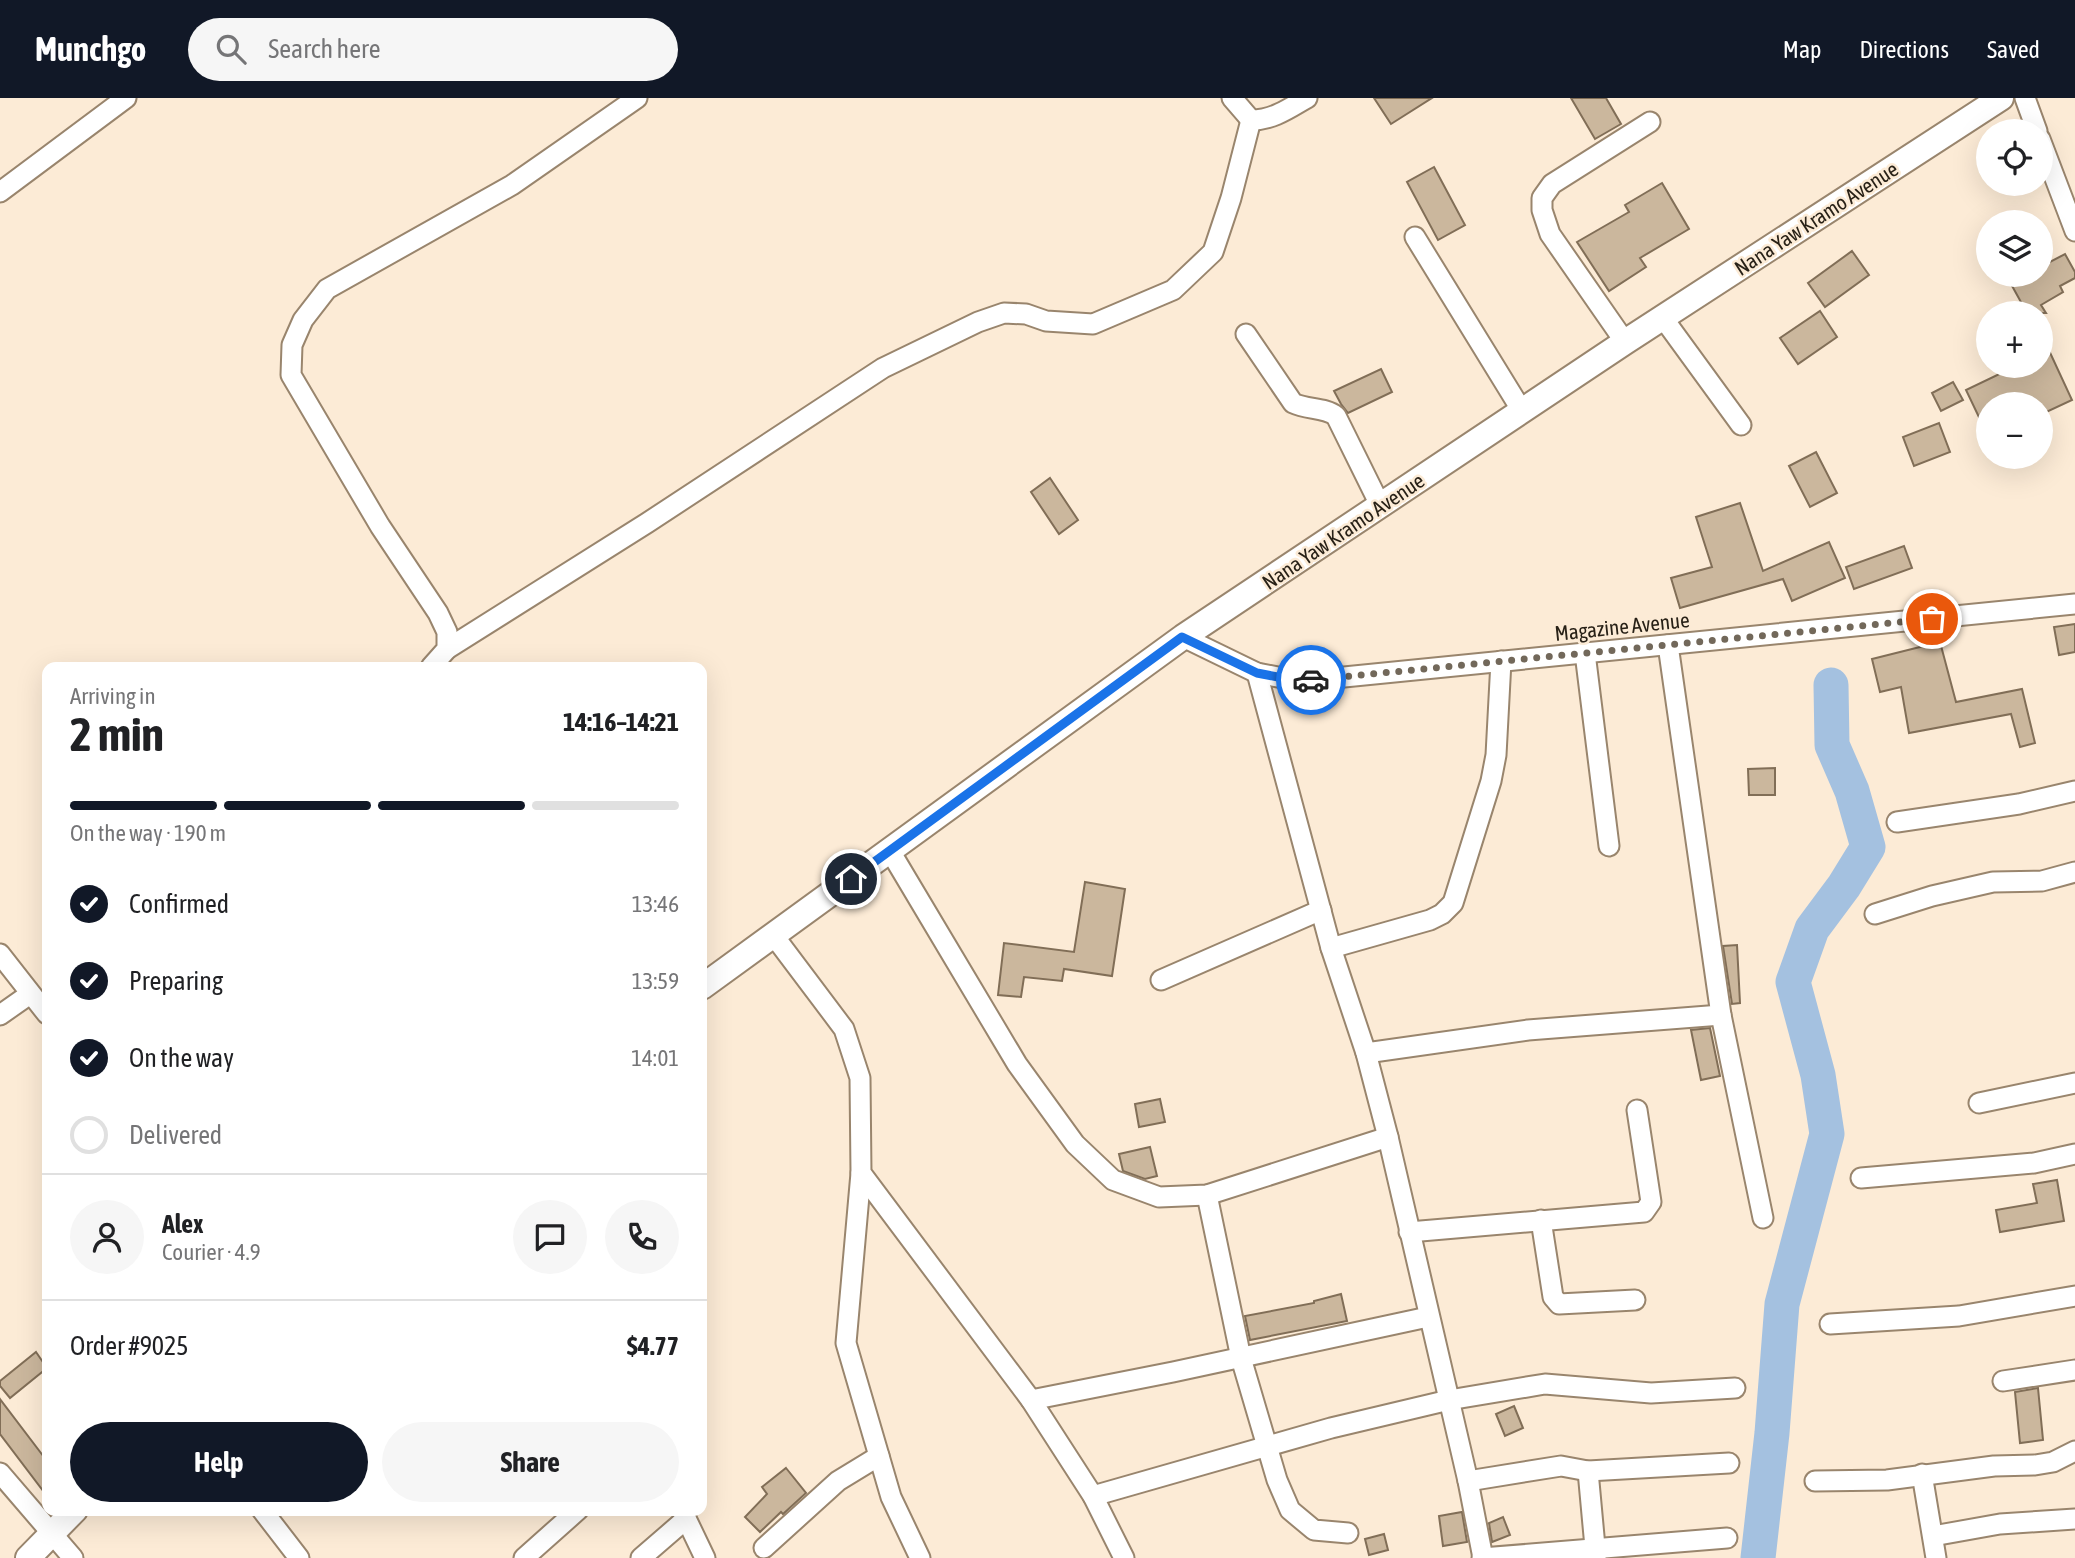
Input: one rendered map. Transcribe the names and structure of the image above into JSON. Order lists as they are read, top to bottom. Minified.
{"streets":{"main road":["Nana Yaw Kramo Avenue"],"street":["Magazine Avenue"]},"crossings":[["Nana Yaw Kramo Avenue","Magazine Avenue"]],"page":{"header":"Munchgo","search":"Search here","nav":["Map","Directions","Saved"],"map_buttons":["+","−"],"heading":["2 min","Arriving in","14:16–14:21"],"panel":["Alex","Courier · 4.9","Order #9025","$4.77"],"bar":"On the way · 190 m","list":[["Confirmed","13:46"],["Preparing","13:59"],["On the way","14:01"],"Delivered"],"buttons":["Help","Share"]}}
